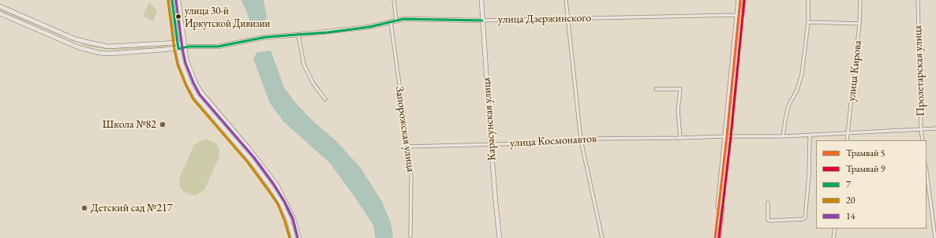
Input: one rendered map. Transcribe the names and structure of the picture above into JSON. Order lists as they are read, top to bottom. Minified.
{"streets":{"street":["улица Дзержинского","улица Кирова","Пролетарская улица","Карасунская улица","Запорожская улица","улица Космонавтов"]},"crossings":[["улица Дзержинского","Карасунская улица"],["улица Дзержинского","Запорожская улица"],["улица Кирова","улица Космонавтов"],["Пролетарская улица","улица Космонавтов"],["Карасунская улица","улица Космонавтов"],["Запорожская улица","улица Космонавтов"]],"places":["улица 30-й Иркутской Дивизии","Школа №82","Детский сад №217"],"lines":["tram line 5","tram line 9","transit line 7","transit line 14","transit line 20"],"legend":["Трамвай 5","Трамвай 9","7","20","14"]}
